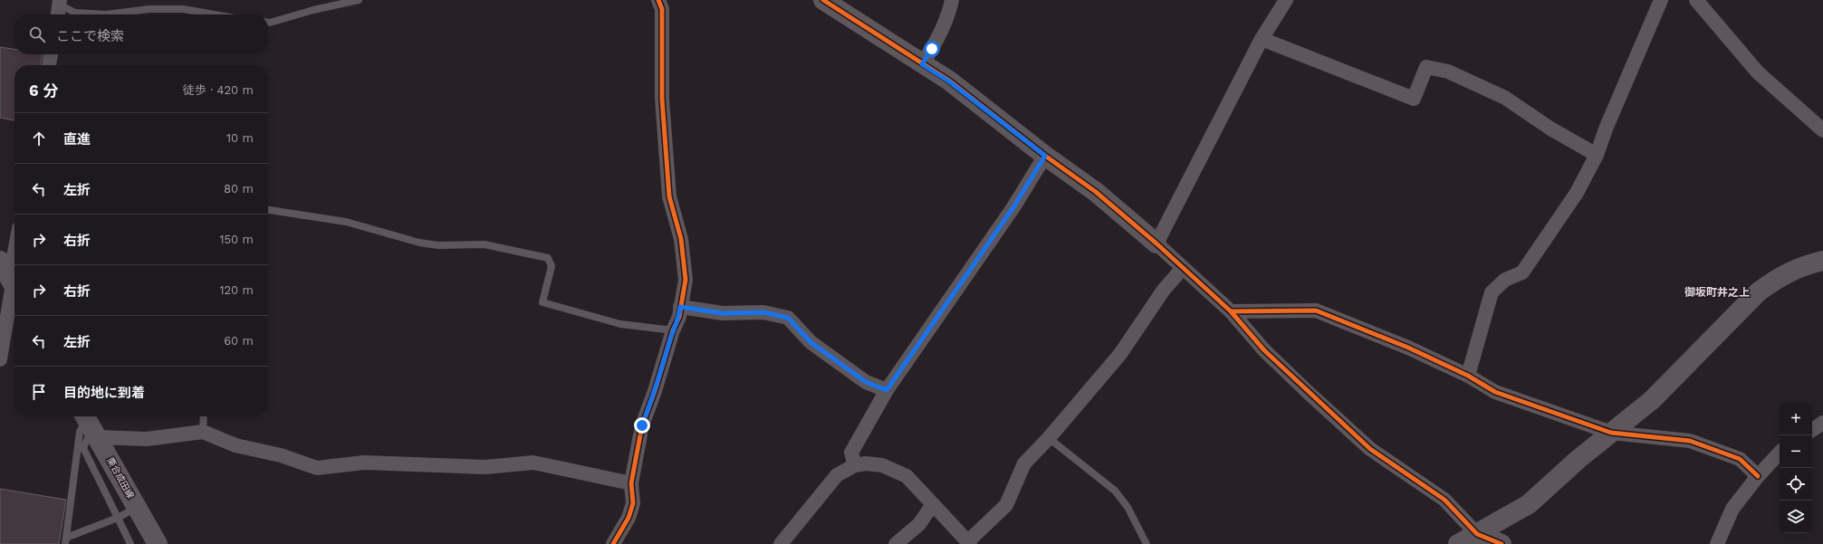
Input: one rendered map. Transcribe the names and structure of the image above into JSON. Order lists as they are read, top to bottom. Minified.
{"streets":{"street":["栗合成田線"]},"districts":["御坂町井之上"],"page":{"search":"ここで検索","heading":["6 分","徒歩 · 420 m"],"list":[["直進","10 m"],["左折","80 m"],["右折","150 m"],["右折","120 m"],["左折","60 m"],"目的地に到着"],"map_buttons":["+","−"]}}
